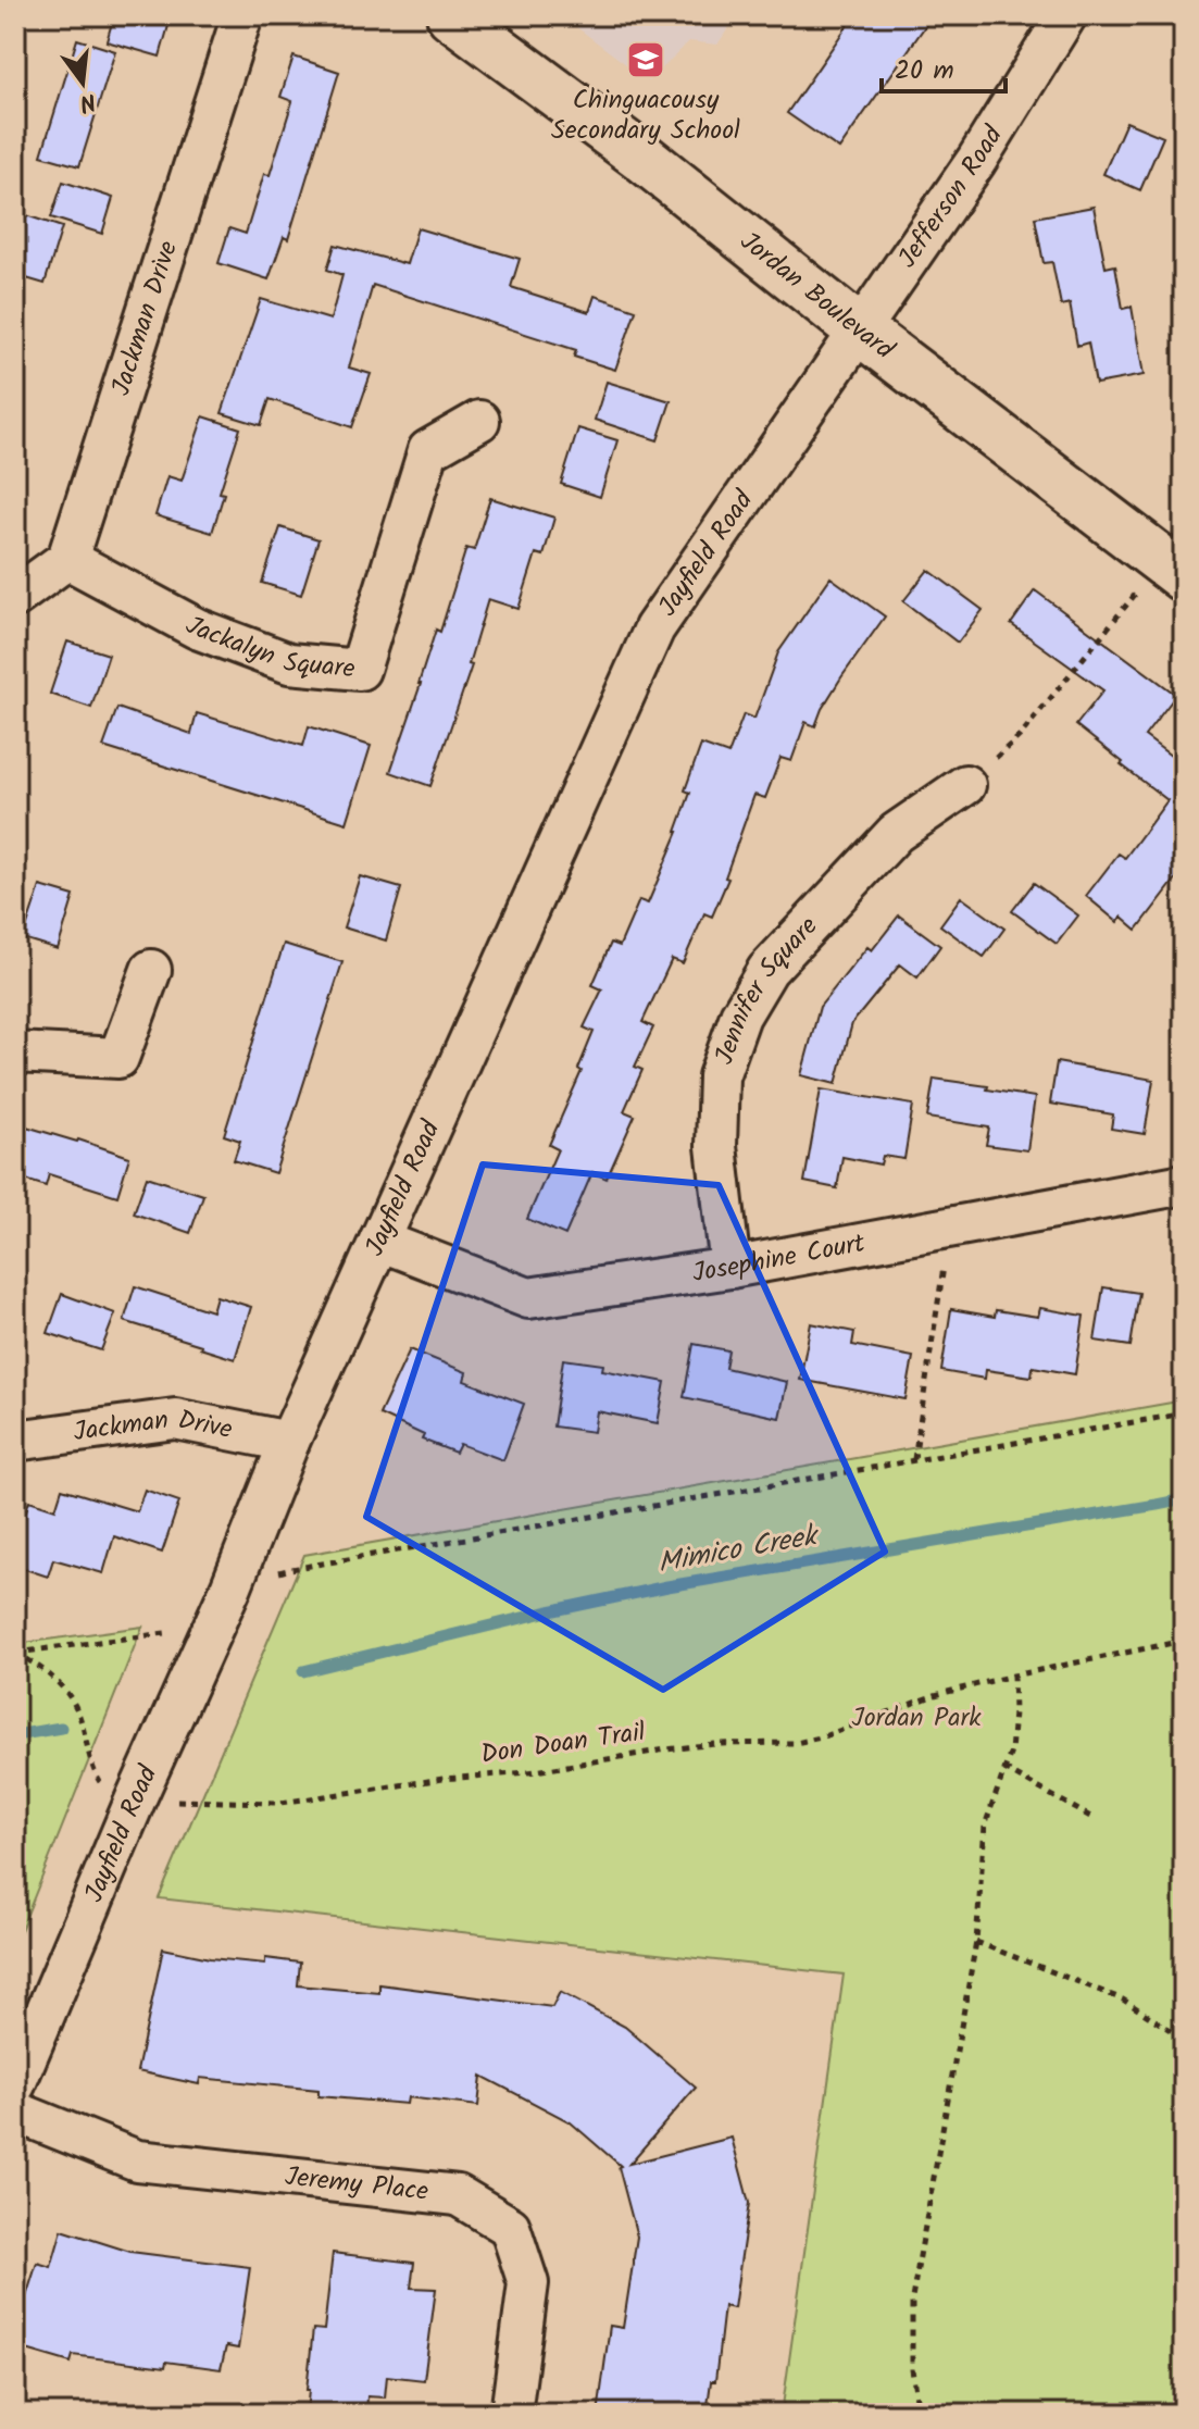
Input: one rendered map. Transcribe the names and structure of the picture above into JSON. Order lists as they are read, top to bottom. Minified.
{"streets":{"street":["Jefferson Road","Jordan Boulevard","Jackman Drive","Jayfield Road","Jackalyn Square","Jennifer Square","Josephine Court","Jeremy Place"],"path":["Don Doan Trail"]},"crossings":[["Jefferson Road","Jordan Boulevard"],["Jefferson Road","Jayfield Road"],["Jordan Boulevard","Jayfield Road"],["Jackman Drive","Jayfield Road"],["Jackman Drive","Jackalyn Square"],["Jayfield Road","Josephine Court"],["Jayfield Road","Don Doan Trail"],["Jennifer Square","Josephine Court"]],"water":["Mimico Creek"],"parks":["Jordan Park"],"places":{"school or university":["Chinguacousy Secondary School"]},"scale_bar":"20 m","north":"bottom"}
